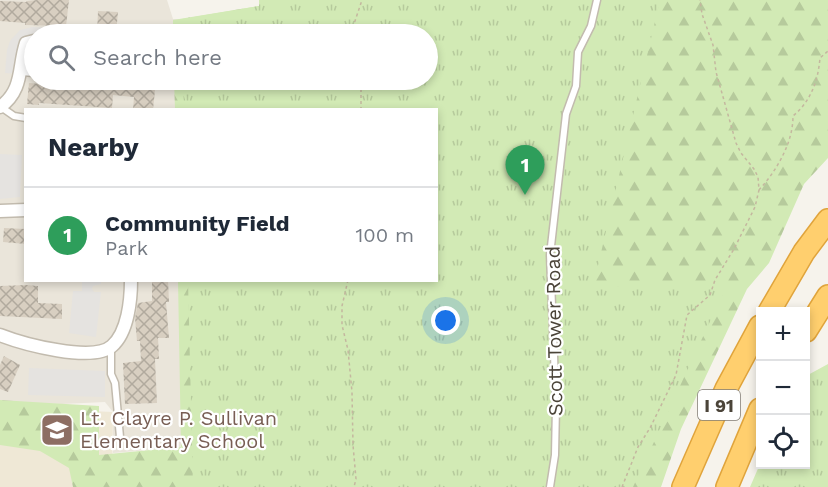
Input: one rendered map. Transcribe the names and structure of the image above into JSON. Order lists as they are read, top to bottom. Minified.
{"streets":{"highway":["I 91"],"lane":["Scott Tower Road"]},"places":{"school or university":["Lt. Clayre P. Sullivan Elementary School"]},"page":{"search":"Search here","heading":"Nearby","pins":"1","list":[{"mark":"1","name":"Community Field","note":"Park","value":"100 m"}],"map_buttons":["+","−"]}}
